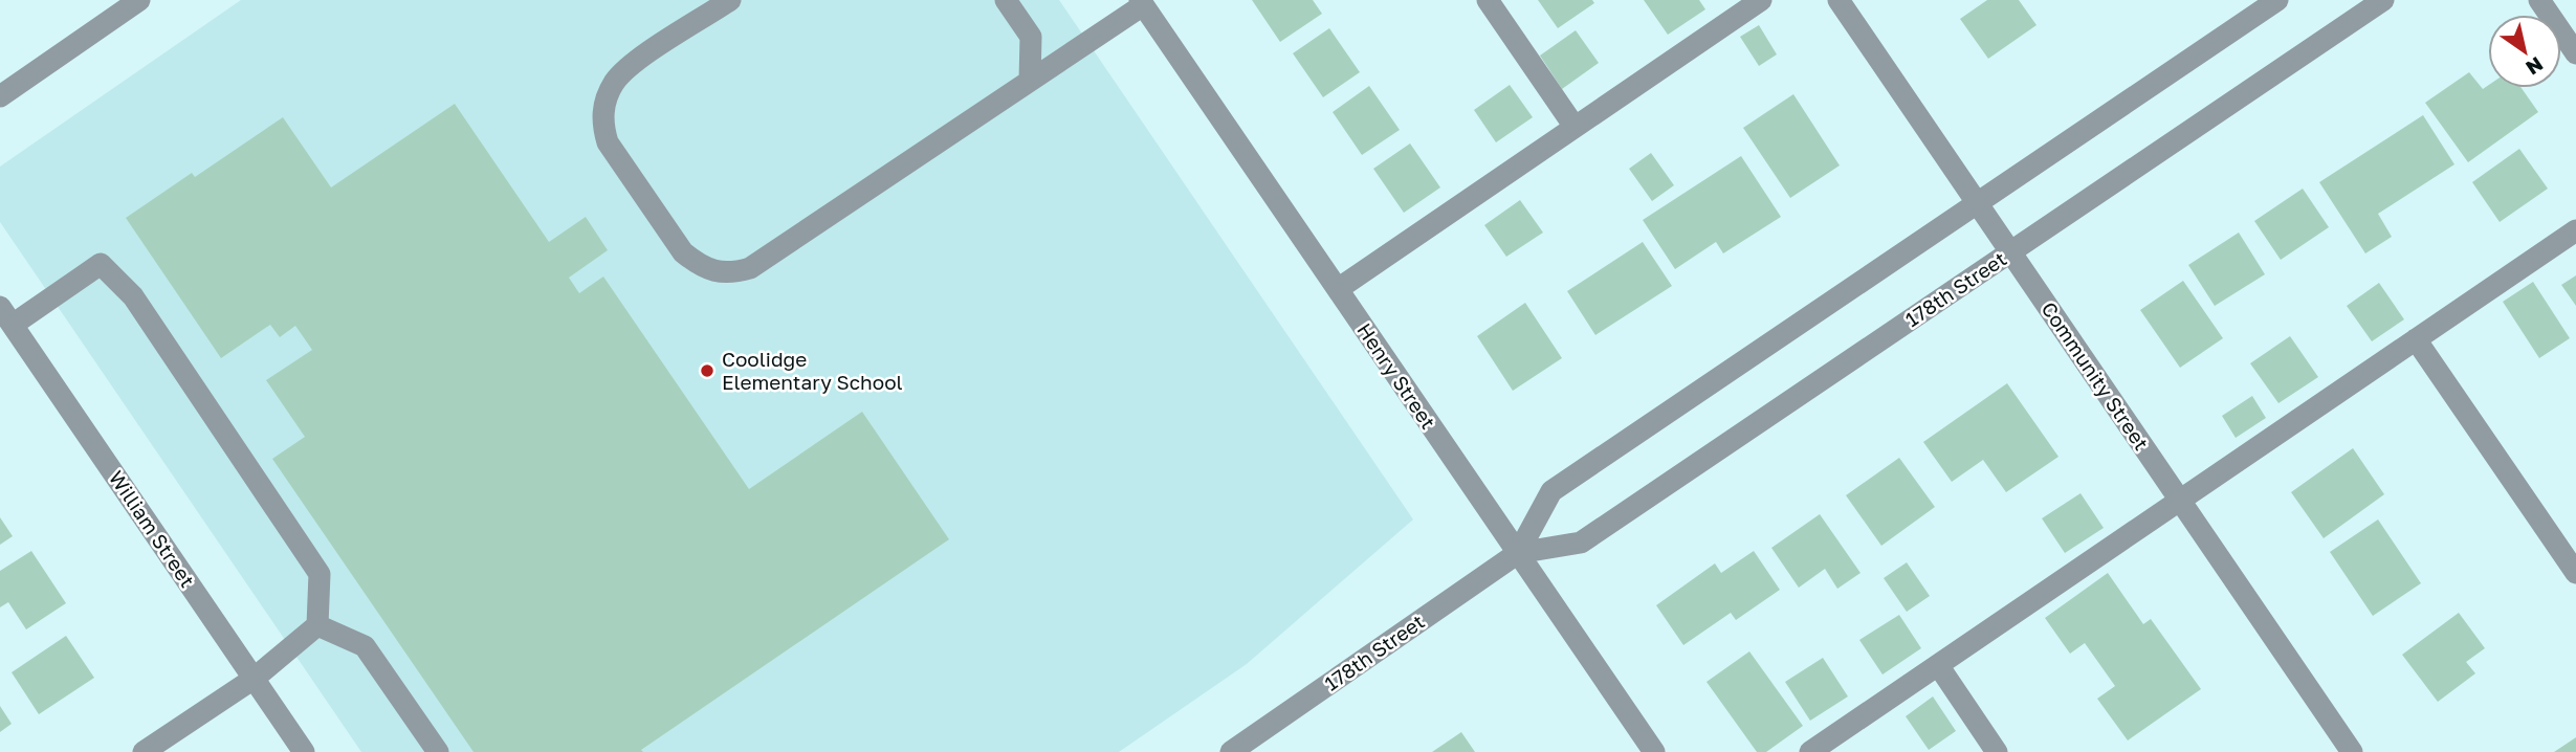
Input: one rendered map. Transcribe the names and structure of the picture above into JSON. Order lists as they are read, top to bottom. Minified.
{"streets":{"street":["178th Street","Henry Street","Community Street","William Street"]},"crossings":[["178th Street","Henry Street"],["178th Street","Community Street"]],"places":["Coolidge Elementary School"],"north":"bottom right"}
